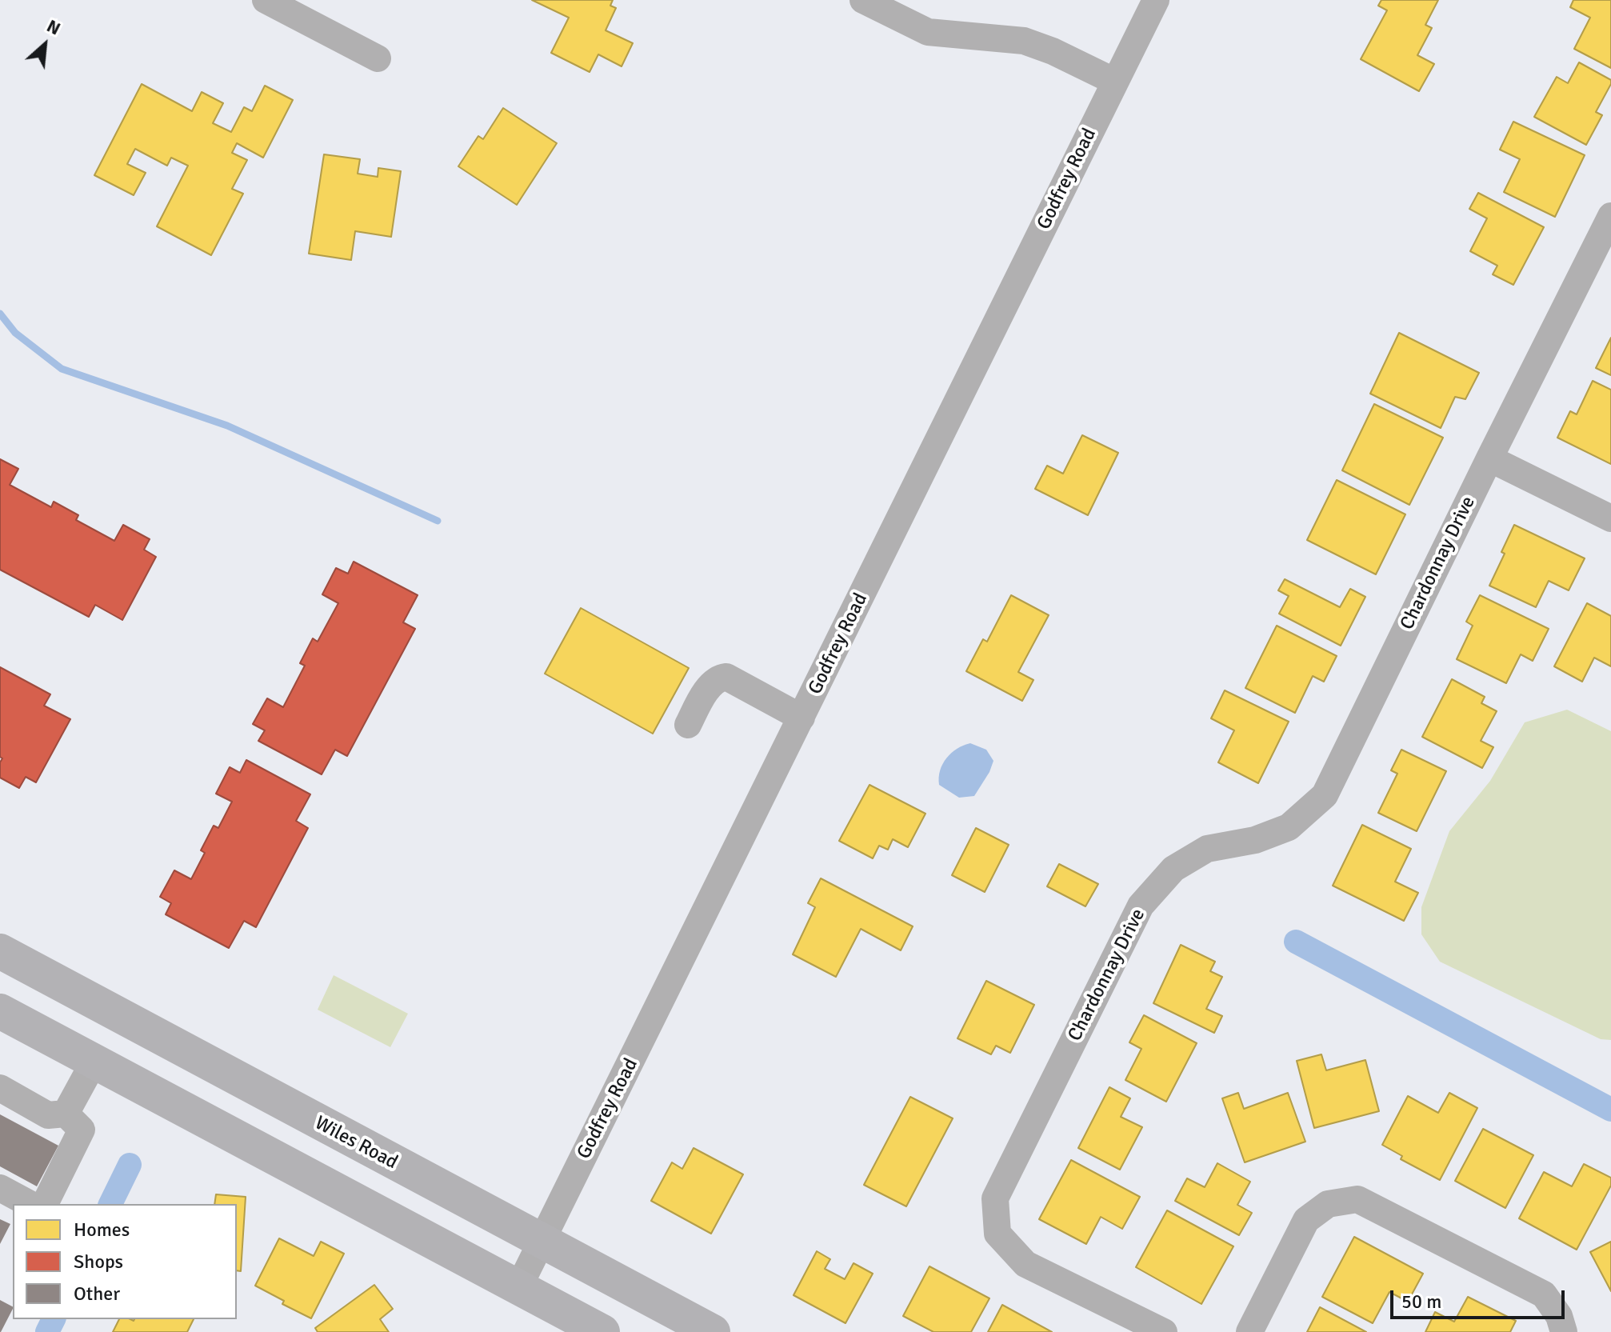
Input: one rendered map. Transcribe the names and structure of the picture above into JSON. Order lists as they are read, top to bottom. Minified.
{"streets":{"main road":["Wiles Road"],"street":["Godfrey Road","Chardonnay Drive"]},"crossings":[["Godfrey Road","Wiles Road"]],"legend":["Homes","Shops","Other"],"scale_bar":"50 m","north":"top right"}
